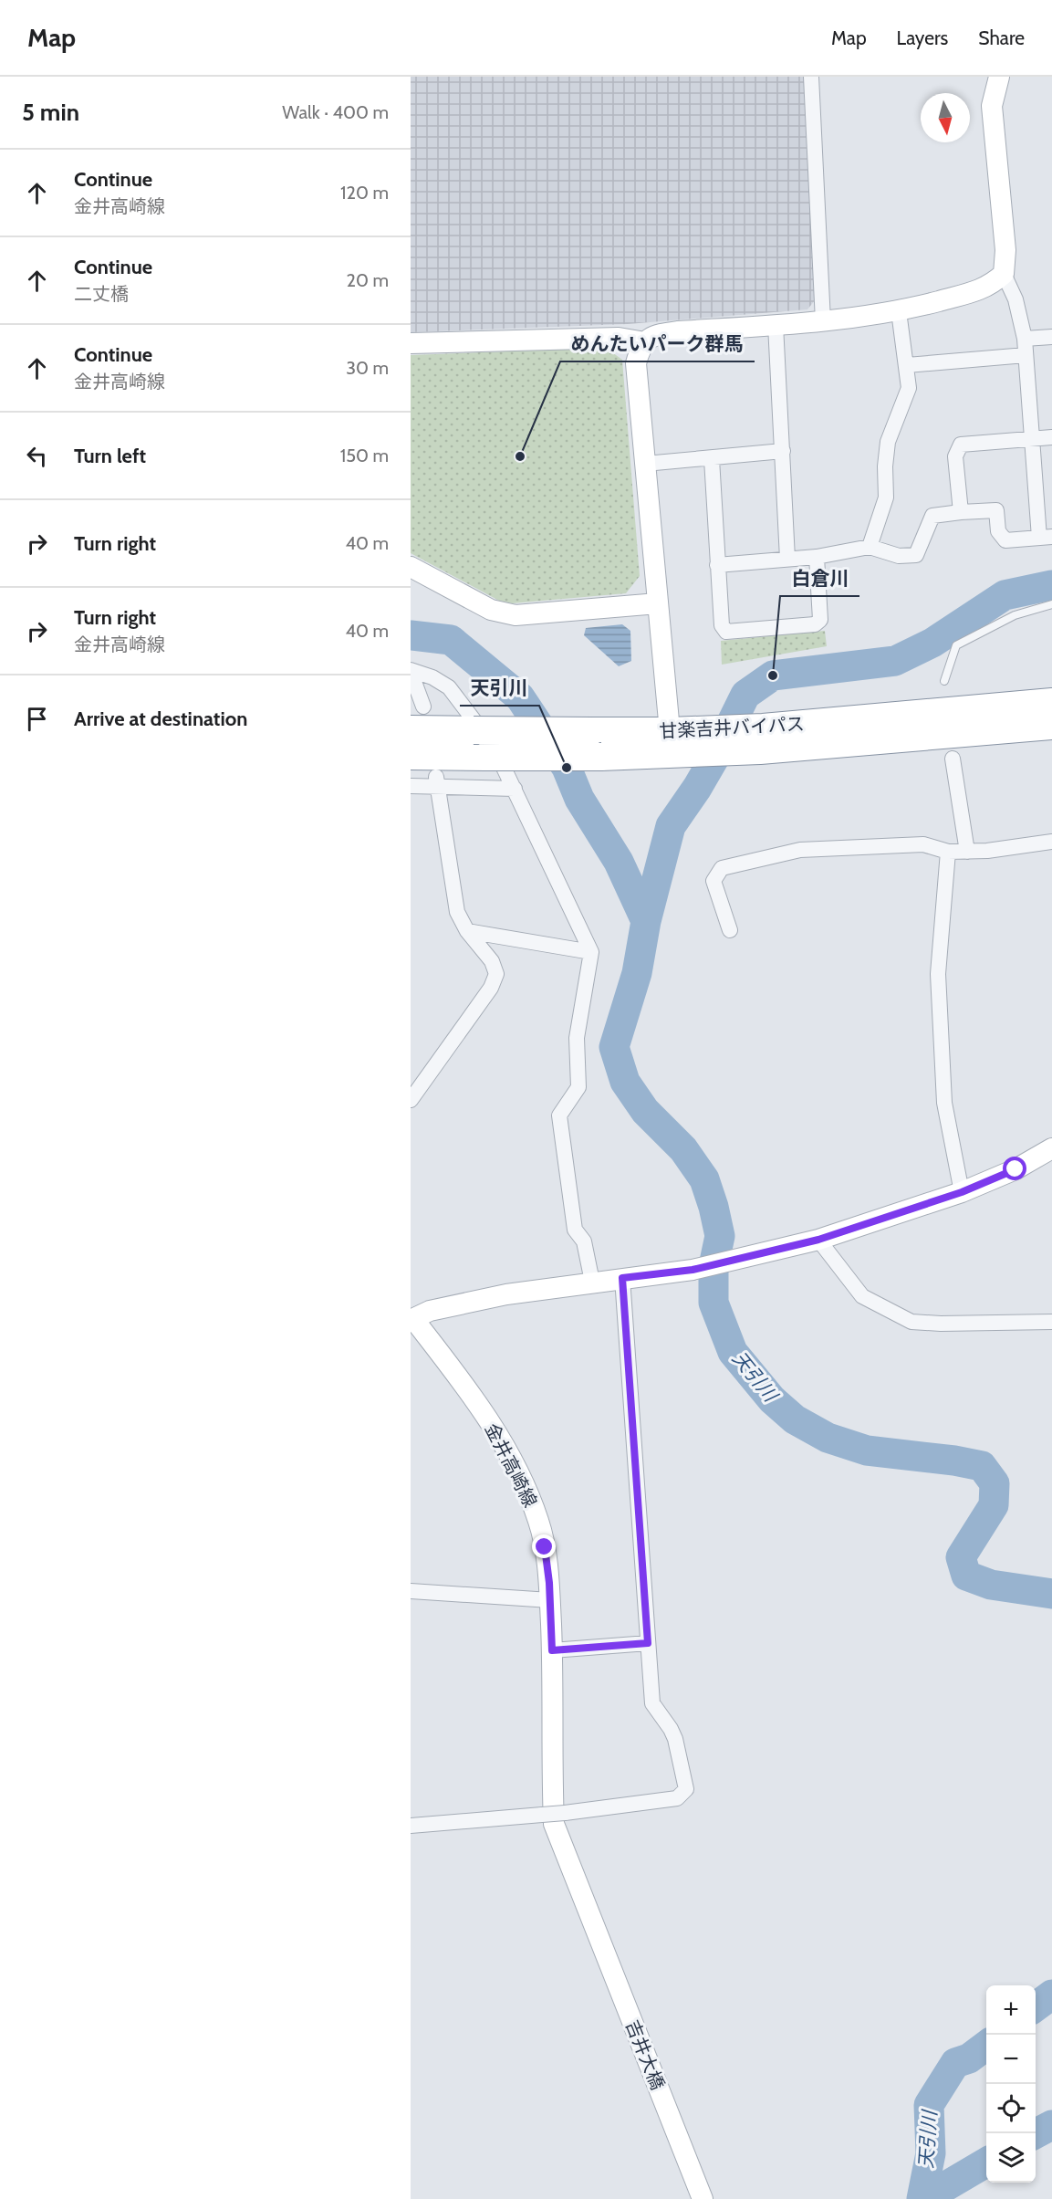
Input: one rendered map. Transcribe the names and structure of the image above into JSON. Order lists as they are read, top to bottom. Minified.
{"streets":{"highway":["甘楽吉井バイパス"],"main road":["金井高崎線","吉井大橋"]},"crossings":[["金井高崎線","吉井大橋"]],"water":["天引川"],"places":["めんたいパーク群馬","白倉川","天引川"],"north":"bottom","page":{"header":"Map","nav":["Map","Layers","Share"],"heading":["5 min","Walk · 400 m"],"list":[["Continue","金井高崎線","120 m"],["Continue","二丈橋","20 m"],["Continue","金井高崎線","30 m"],["Turn left","150 m"],["Turn right","40 m"],["Turn right","金井高崎線","40 m"],"Arrive at destination"],"map_buttons":["+","−"]}}
